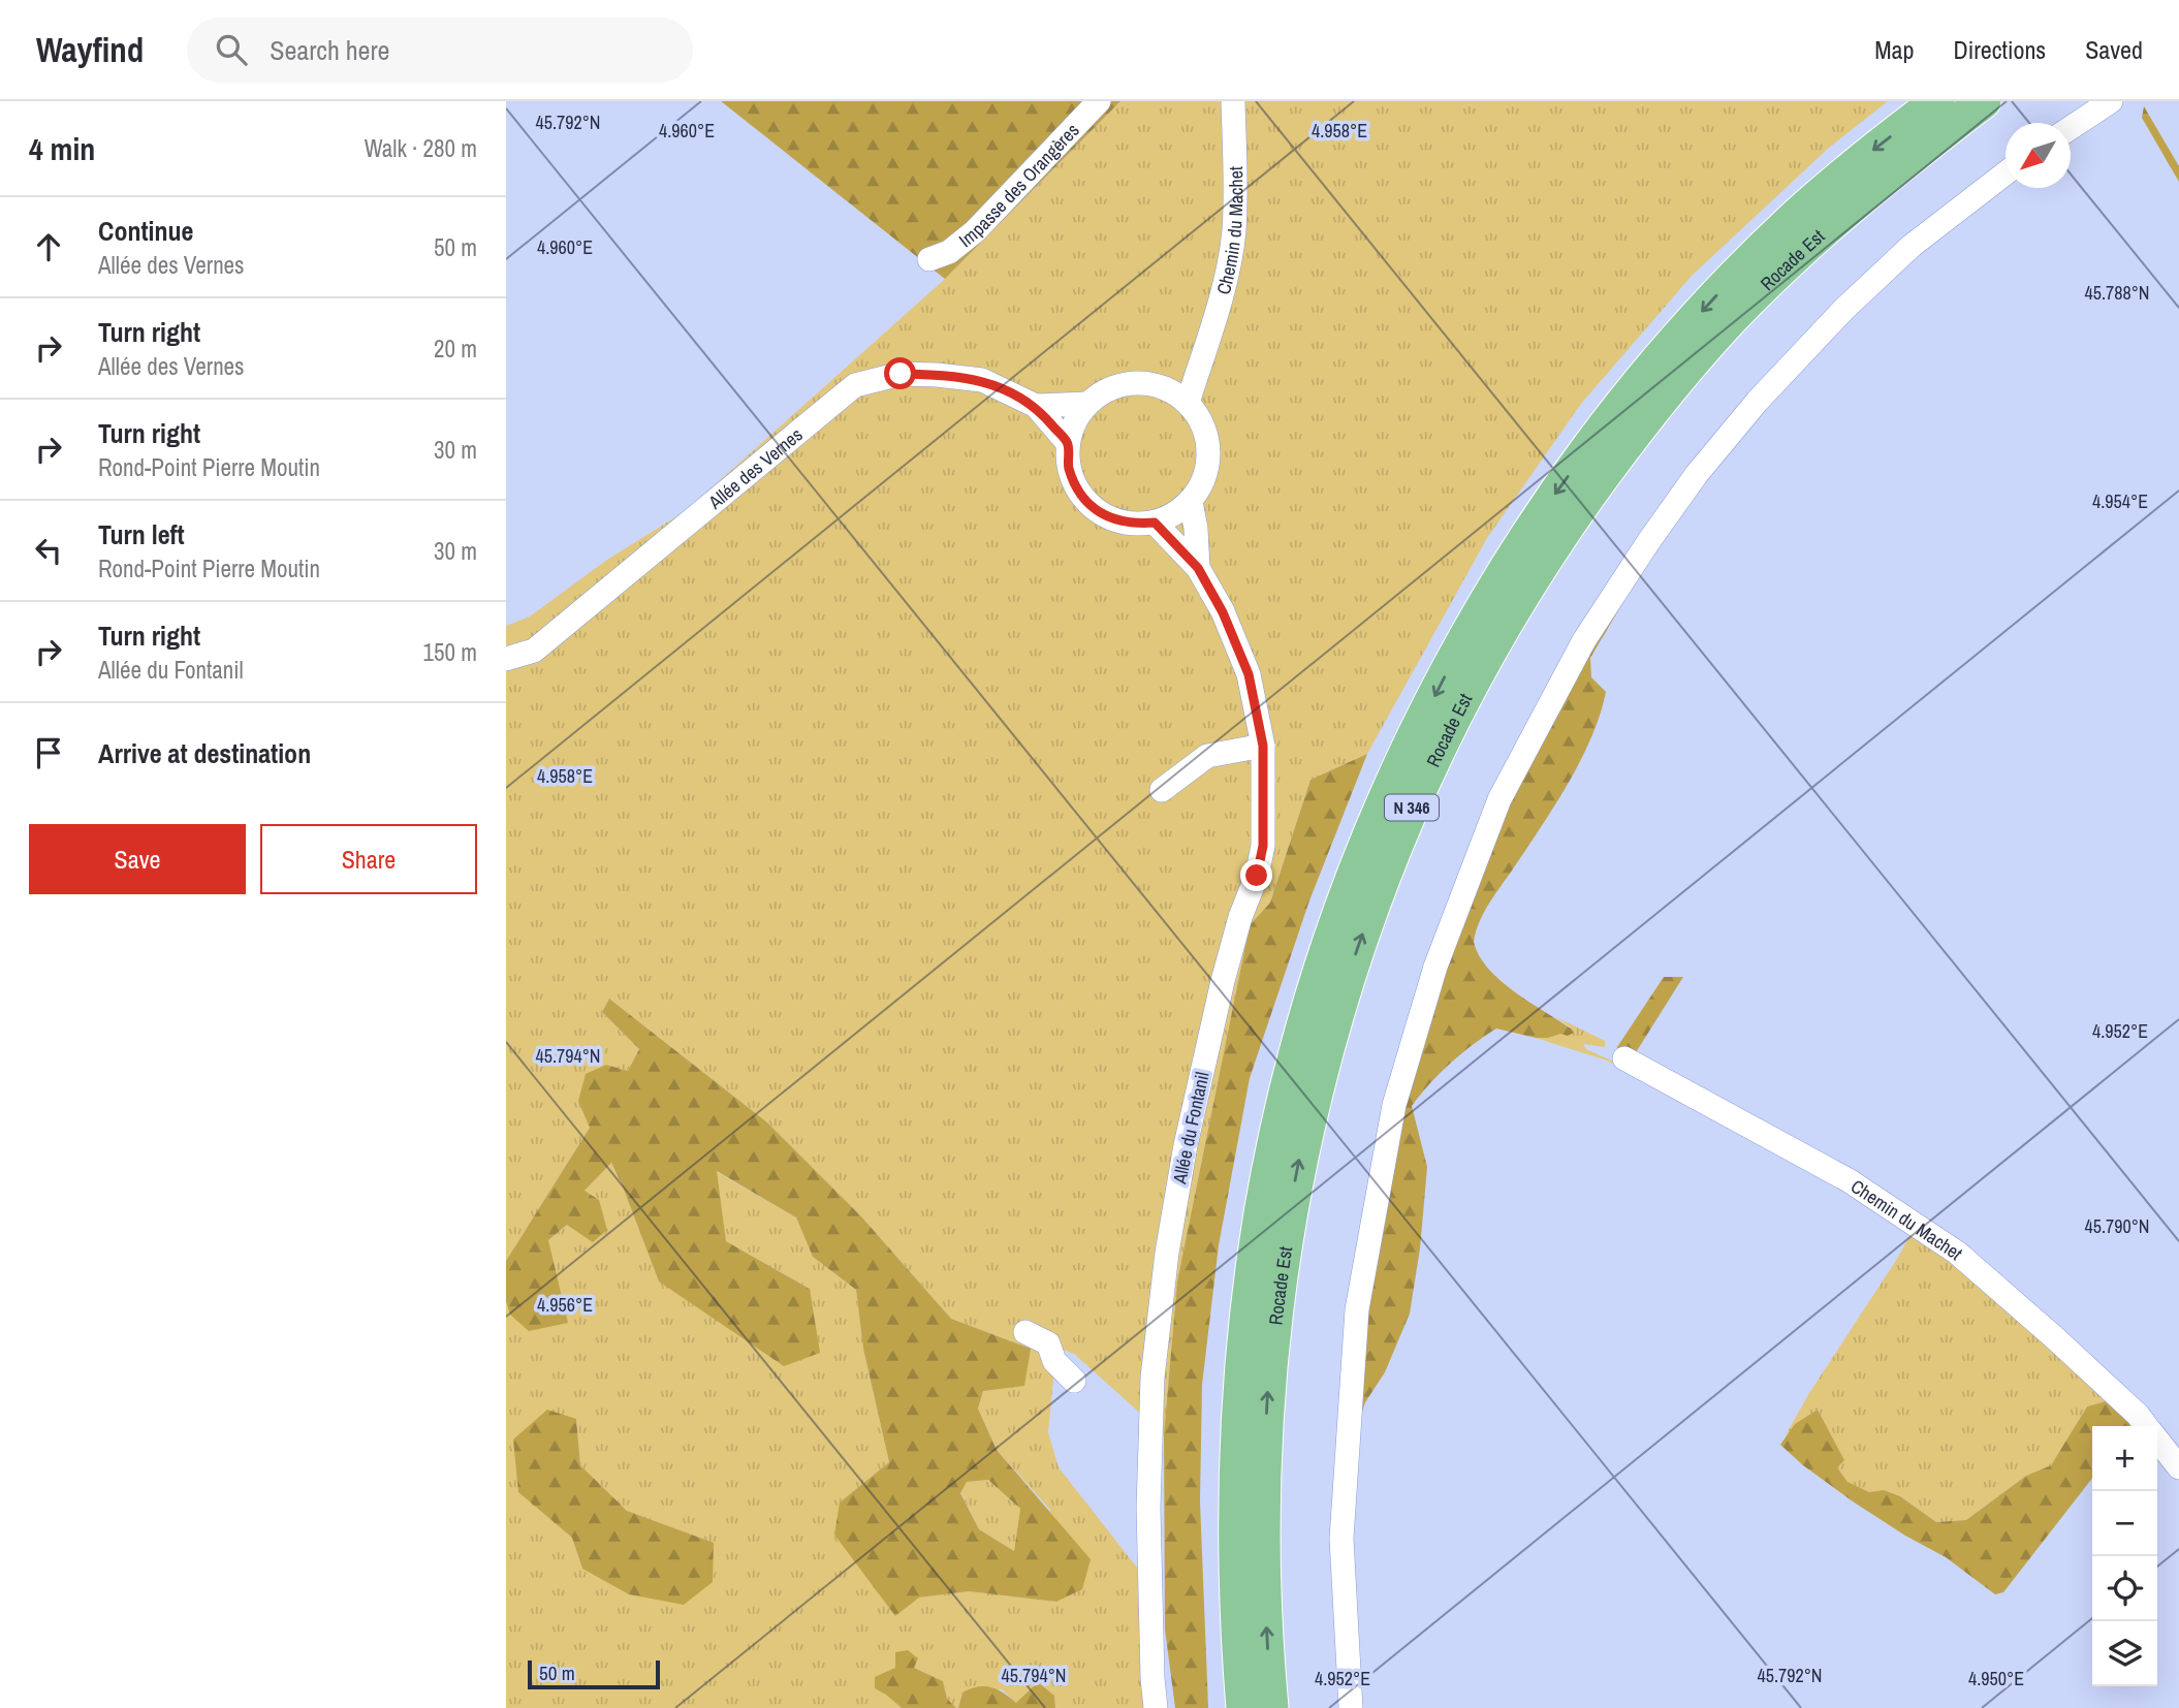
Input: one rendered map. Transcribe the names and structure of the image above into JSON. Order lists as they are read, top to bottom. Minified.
{"streets":{"highway":["Rocade Est","N 346"],"street":["Impasse des Orangères","Chemin du Machet","Allée des Vernes","Allée du Fontanil"]},"crossings":[["Chemin du Machet","Allée des Vernes"],["Chemin du Machet","Allée du Fontanil"],["Allée des Vernes","Allée du Fontanil"]],"scale_bar":"50 m","north":"bottom left","page":{"header":"Wayfind","search":"Search here","nav":["Map","Directions","Saved"],"heading":["4 min","Walk · 280 m"],"list":[["Continue","Allée des Vernes","50 m"],["Turn right","Allée des Vernes","20 m"],["Turn right","Rond-Point Pierre Moutin","30 m"],["Turn left","Rond-Point Pierre Moutin","30 m"],["Turn right","Allée du Fontanil","150 m"],"Arrive at destination"],"buttons":["Save","Share"],"map_buttons":["+","−"],"scale":"50 m"},"coordinates":["45.792°N","4.960°E","4.958°E","45.788°N","4.954°E","4.952°E","45.794°N","45.790°N","4.956°E","4.950°E"]}
